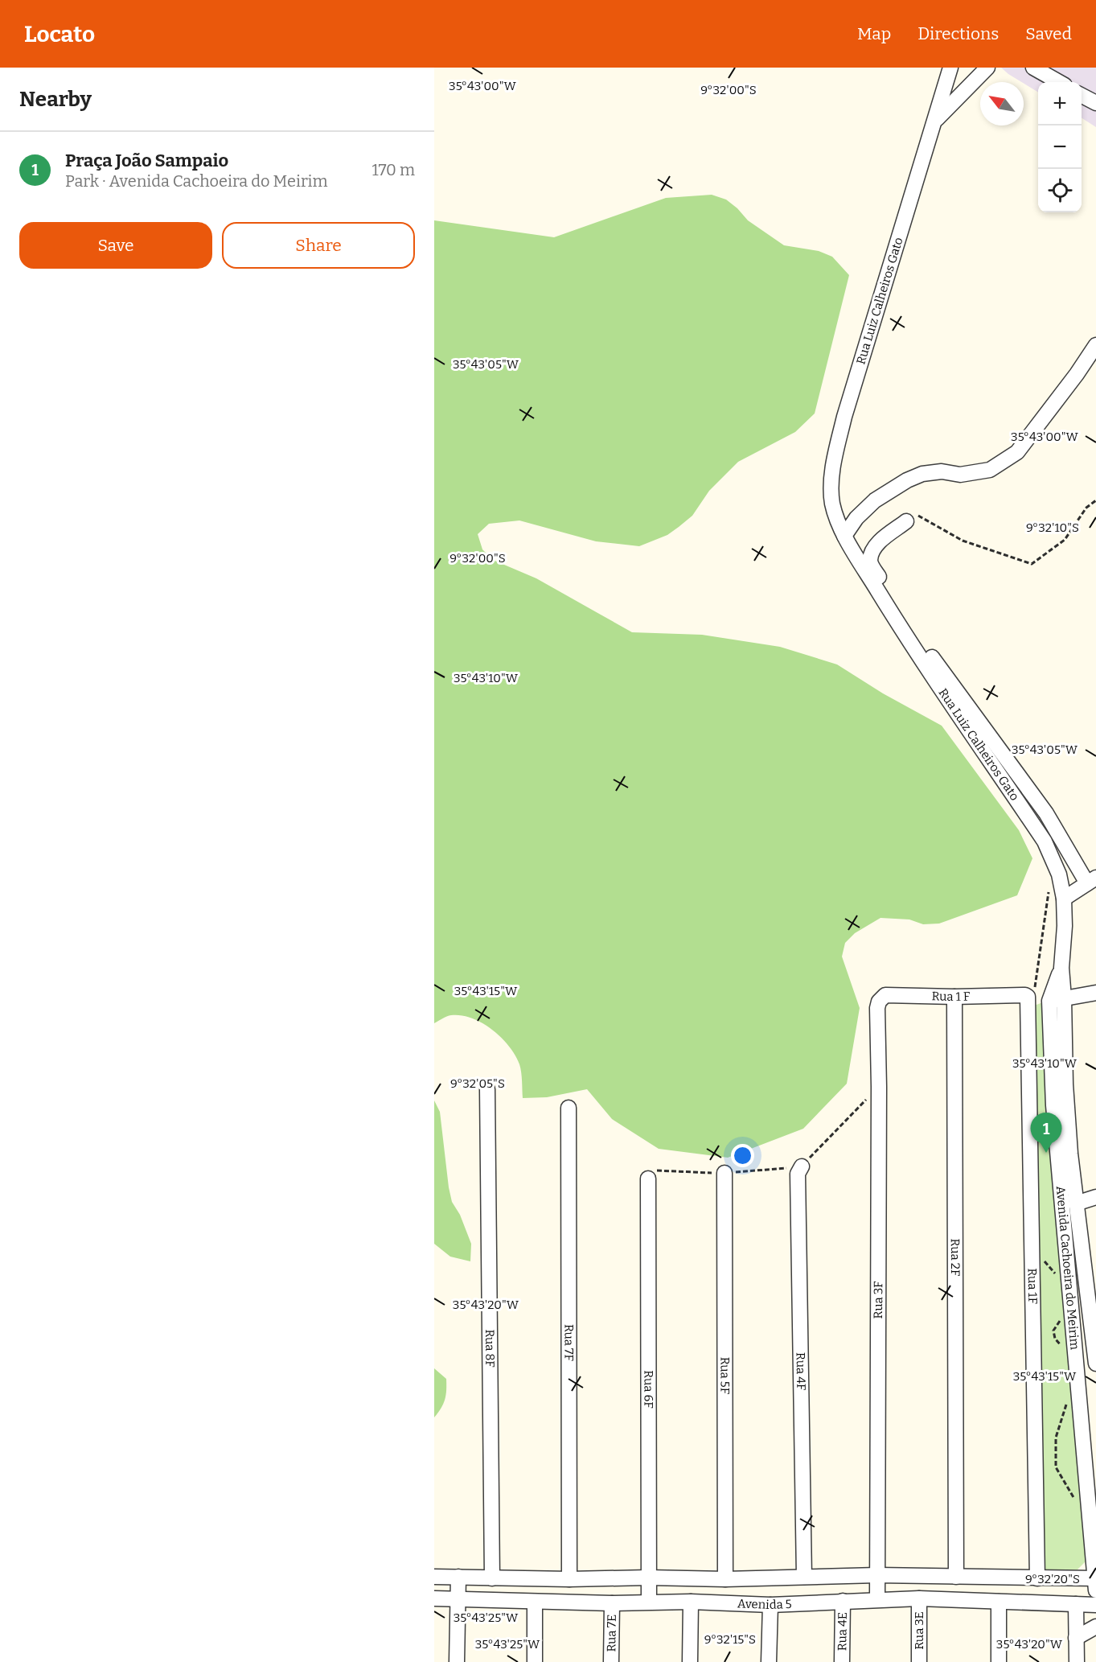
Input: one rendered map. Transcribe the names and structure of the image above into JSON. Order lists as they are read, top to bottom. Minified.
{"streets":{"street":["Rua Luiz Calheiros Gato","Rua 1 F","Rua 2F","Avenida Cachoeira do Meirim","Rua 1F","Rua 3F","Rua 7F","Rua 8F","Rua 4F","Rua 5F","Rua 6F","Avenida 5","Rua 3E","Rua 4E","Rua 7E"]},"crossings":[["Rua Luiz Calheiros Gato","Avenida Cachoeira do Meirim"],["Rua 1 F","Rua 2F"],["Rua 1 F","Rua 1F"],["Rua 1 F","Rua 3F"],["Rua 2F","Avenida 5"],["Avenida Cachoeira do Meirim","Avenida 5"],["Rua 1F","Avenida 5"],["Rua 3F","Avenida 5"],["Rua 7F","Avenida 5"],["Rua 8F","Avenida 5"],["Rua 4F","Avenida 5"],["Rua 5F","Avenida 5"],["Rua 6F","Avenida 5"],["Avenida 5","Rua 3E"],["Avenida 5","Rua 4E"],["Avenida 5","Rua 7E"]],"north":"top left","page":{"header":"Locato","nav":["Map","Directions","Saved"],"heading":"Nearby","map_buttons":["+","−"],"list":[{"mark":"1","name":"Praça João Sampaio","note":"Park · Avenida Cachoeira do Meirim","value":"170 m"}],"buttons":["Save","Share"],"pins":"1"},"coordinates":["35°43'00\"W","9°32'00\"S","35°43'05\"W","9°32'10\"S","35°43'10\"W","35°43'15\"W","9°32'05\"S","35°43'20\"W","9°32'20\"S","35°43'25\"W","9°32'15\"S"]}
